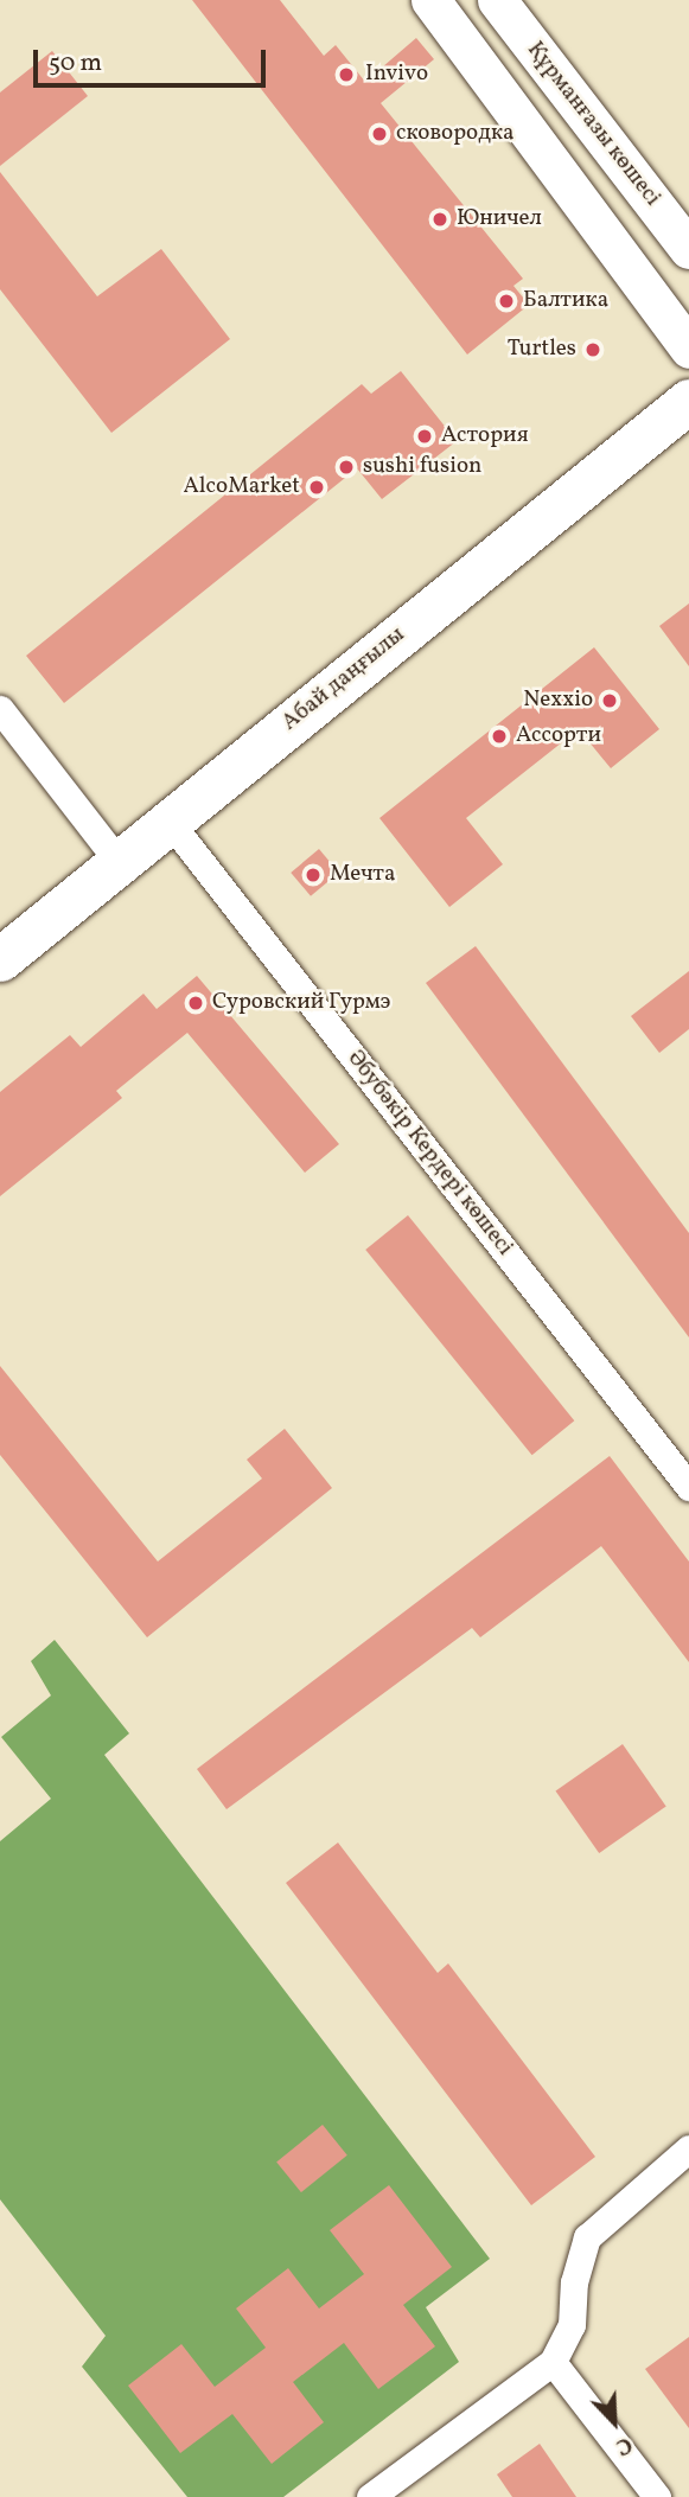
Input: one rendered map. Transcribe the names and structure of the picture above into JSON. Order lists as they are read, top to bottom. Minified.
{"streets":{"main road":["Абай даңғылы"],"street":["Құрманғазы көшесі","Әбубәкір Кердері көшесі"]},"crossings":[["Абай даңғылы","Әбубәкір Кердері көшесі"]],"places":["Invivo","сковородка","Юничел","Балтика","Turtles","Астория","sushi fusion","AlcoMarket","Nexxio","Ассорти","Мечта","Суровский Гурмэ"],"scale_bar":"50 m","north":"bottom right"}
